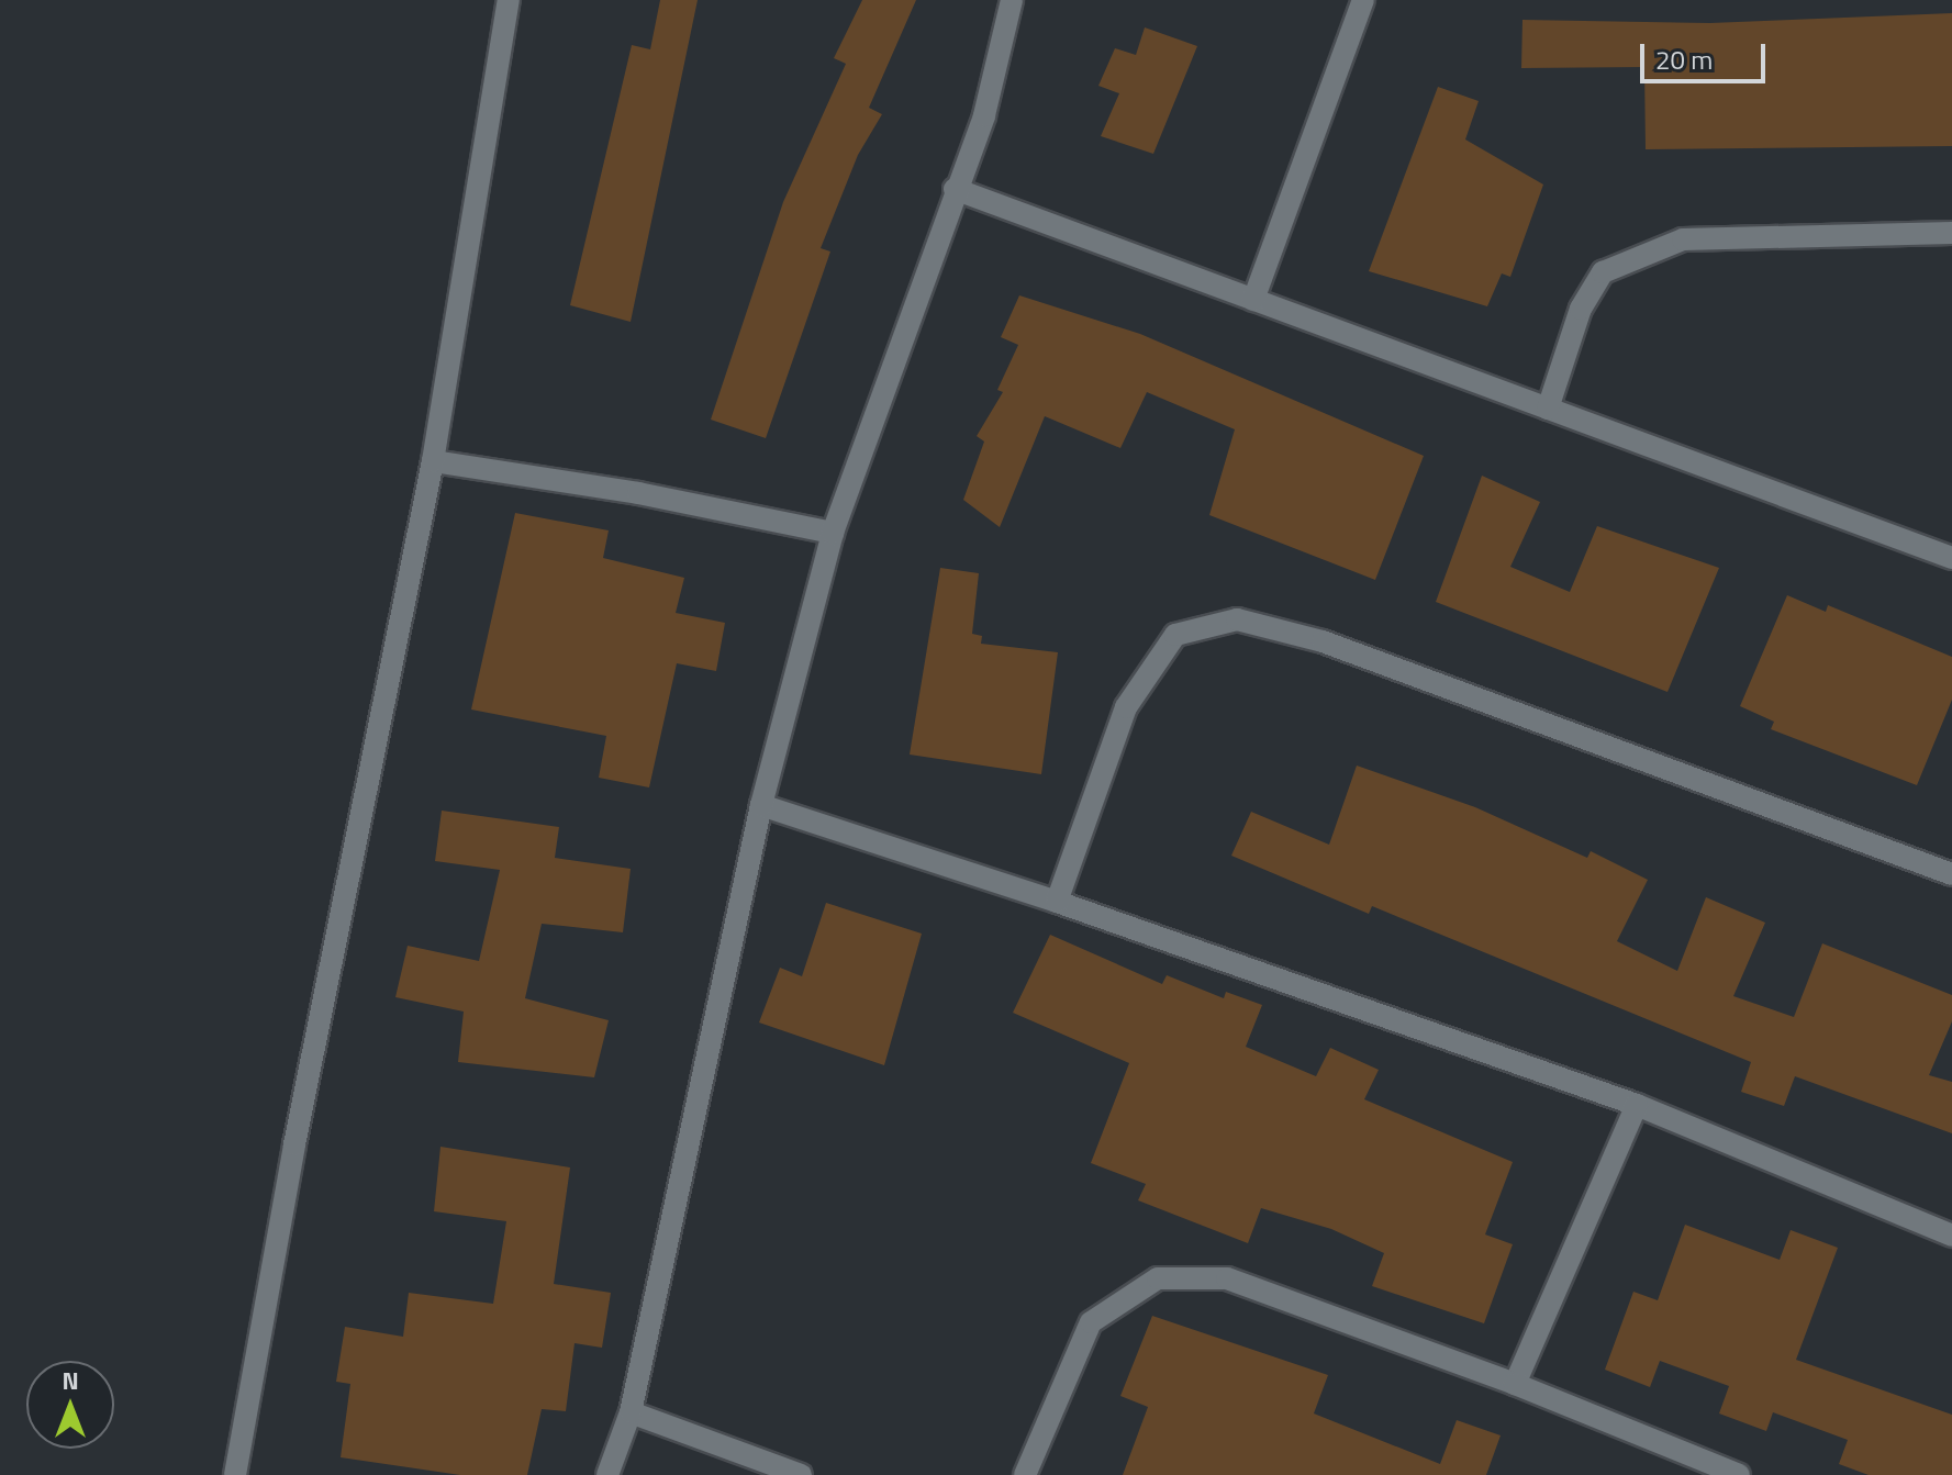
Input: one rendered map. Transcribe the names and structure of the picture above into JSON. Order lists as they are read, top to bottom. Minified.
{"scale_bar":"20 m","north":"top"}
